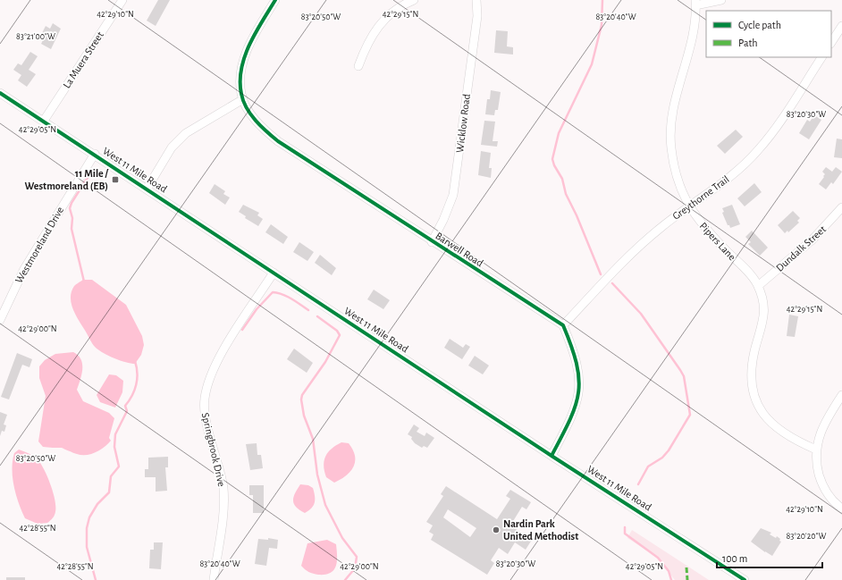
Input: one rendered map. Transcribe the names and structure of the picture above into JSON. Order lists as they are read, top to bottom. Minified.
{"streets":{"street":["La Muera Street","Wicklow Road","West 11 Mile Road","Greythorne Trail","Pipers Lane","Westmoreland Drive","Dundalk Street","Barwell Road","Springbrook Drive"]},"crossings":[["La Muera Street","West 11 Mile Road"],["Wicklow Road","Barwell Road"],["West 11 Mile Road","Westmoreland Drive"],["West 11 Mile Road","Springbrook Drive"],["Greythorne Trail","Pipers Lane"],["Greythorne Trail","Barwell Road"],["Pipers Lane","Dundalk Street"]],"places":{"transit":["11 Mile / Westmoreland (EB)"],"other":["Nardin Park United Methodist"]},"legend":["Cycle path","Path"],"scale_bar":"100 m","coordinates":["42°29'10\"N","42°29'15\"N","83°20'50\"W","83°20'40\"W","83°21'00\"W","83°20'30\"W","42°29'05\"N","42°29'00\"N","42°28'55\"N","83°20'20\"W"]}
